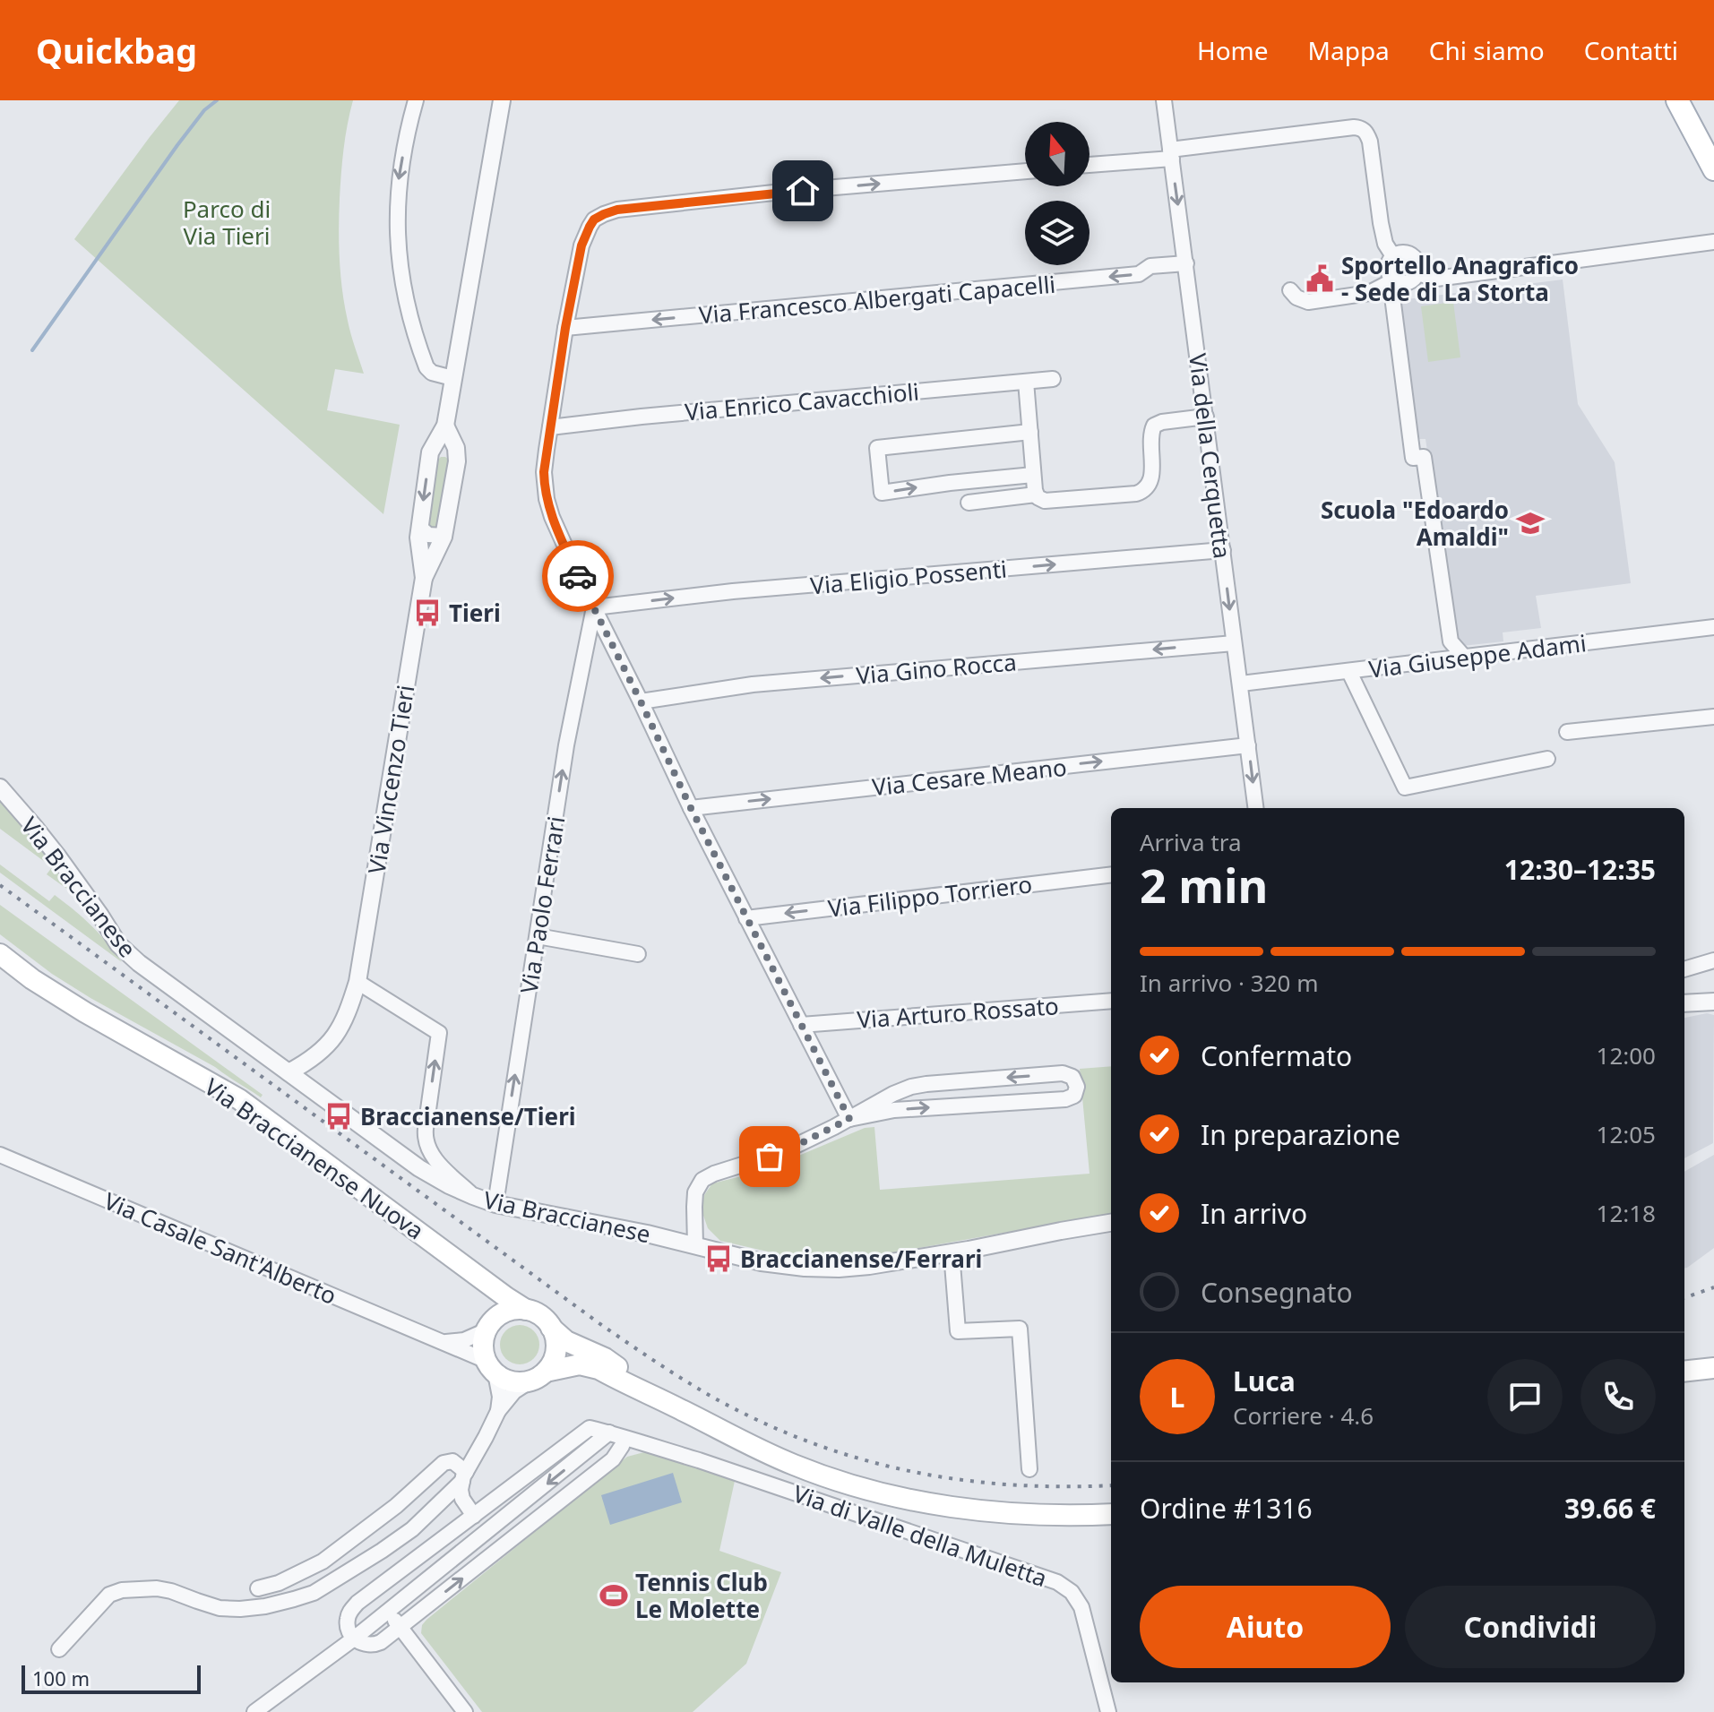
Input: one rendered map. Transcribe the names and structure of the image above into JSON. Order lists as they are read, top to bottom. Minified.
{"streets":{"main road":["Via Braccianense Nuova"],"street":["Via Francesco Albergati Capacelli","Via Enrico Cavacchioli","Via della Cerquetta","Via Eligio Possenti","Via Giuseppe Adami","Via Gino Rocca","Via Cesare Meano","Via Vincenzo Tieri","Via Braccianese","Via Filippo Torriero","Via Paolo Ferrari","Via Arturo Rossato","Via Casale Sant'Alberto","Via di Valle della Muletta"]},"crossings":[["Via Francesco Albergati Capacelli","Via della Cerquetta"],["Via della Cerquetta","Via Eligio Possenti"],["Via della Cerquetta","Via Giuseppe Adami"],["Via della Cerquetta","Via Gino Rocca"],["Via della Cerquetta","Via Cesare Meano"],["Via Eligio Possenti","Via Paolo Ferrari"],["Via Vincenzo Tieri","Via Braccianese"],["Via Braccianese","Via Paolo Ferrari"],["Via Braccianense Nuova","Via Casale Sant'Alberto"]],"one_way":["Via Francesco Albergati Capacelli","Via della Cerquetta","Via Eligio Possenti","Via Gino Rocca","Via Cesare Meano","Via Filippo Torriero","Via Paolo Ferrari"],"parks":["Parco di Via Tieri"],"places":{"public building":["Sportello Anagrafico - Sede di La Storta"],"school or university":["Scuola \"Edoardo Amaldi\""],"bus stop":["Tieri","Braccianense/Tieri","Braccianense/Ferrari"],"sports":["Tennis Club Le Molette"]},"scale_bar":"100 m","north":"top","page":{"header":"Quickbag","nav":["Home","Mappa","Chi siamo","Contatti"],"heading":["2 min","Arriva tra","12:30–12:35"],"panel":["Luca","Corriere · 4.6","Ordine #1316","39.66 €"],"bar":"In arrivo · 320 m","list":[["Confermato","12:00"],["In preparazione","12:05"],["In arrivo","12:18"],"Consegnato"],"round":"L","buttons":["Aiuto","Condividi"],"scale":"100 m"}}
